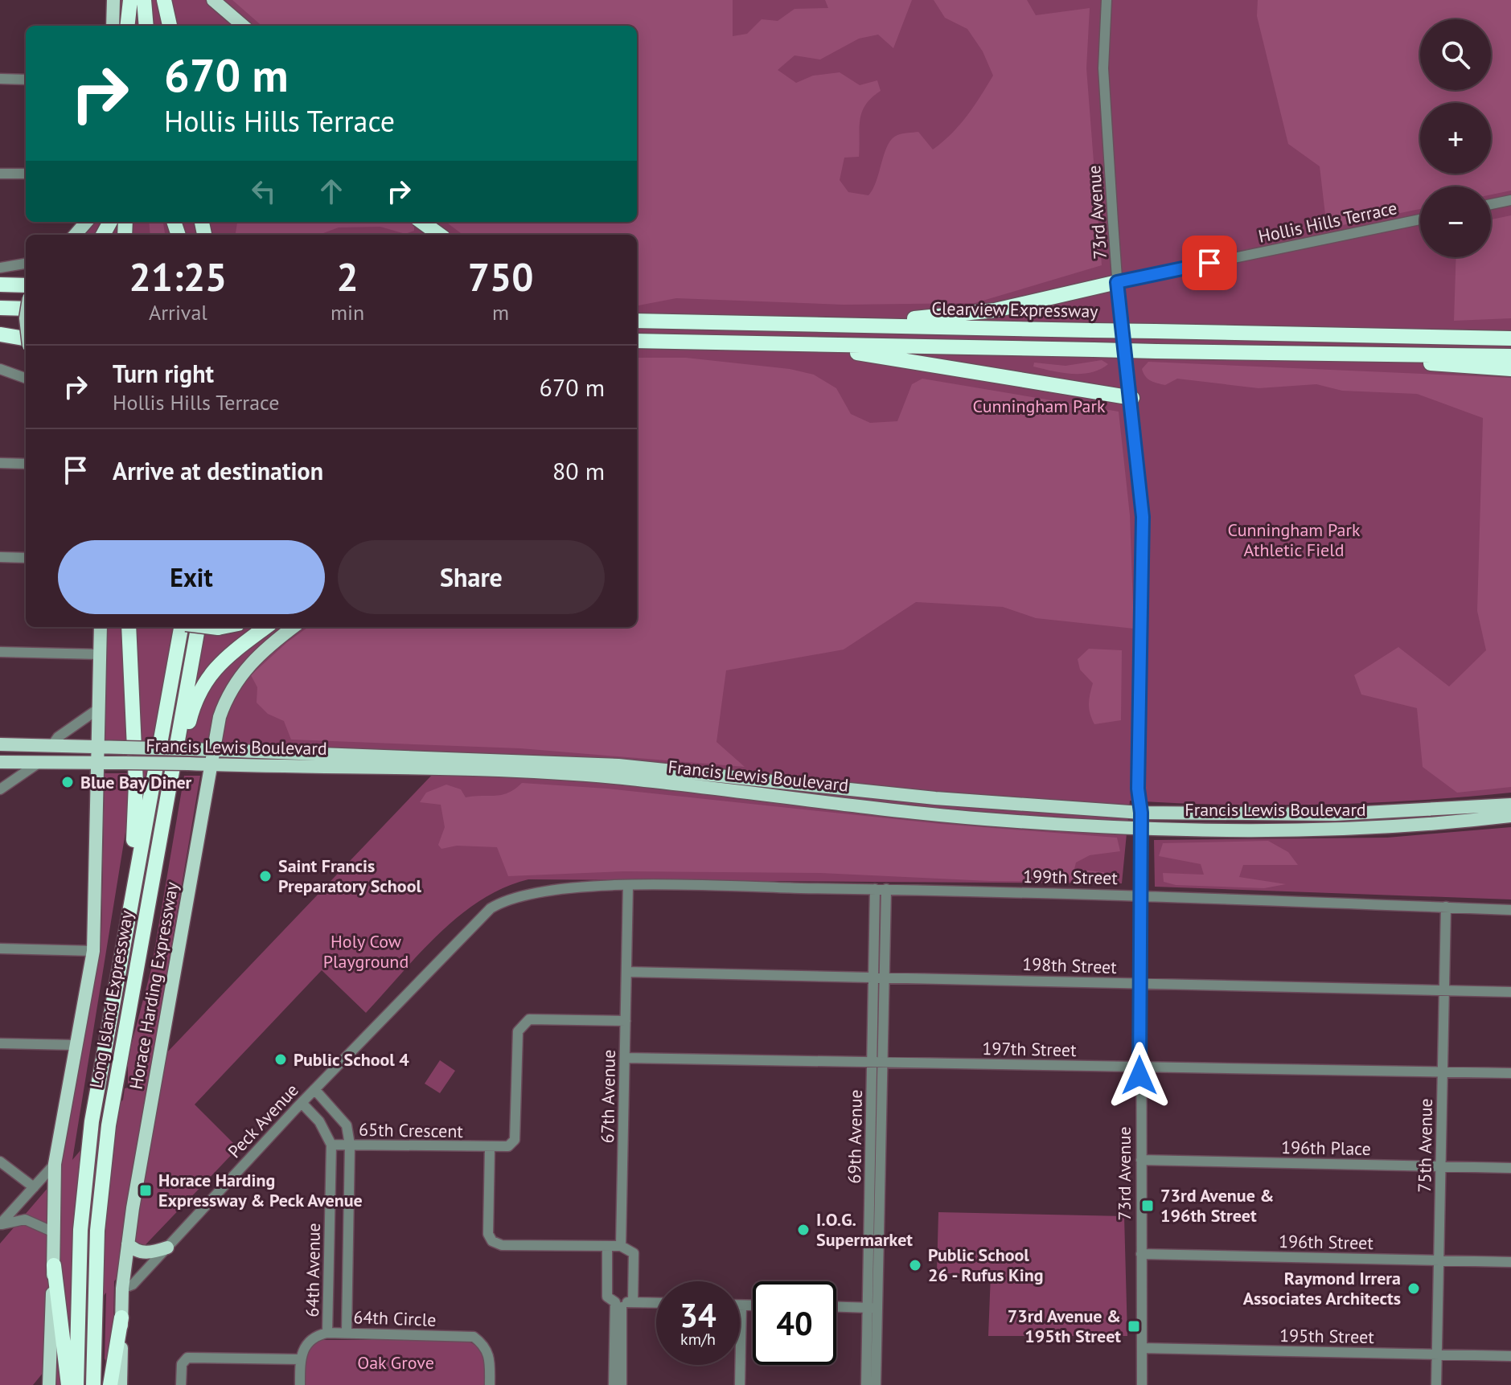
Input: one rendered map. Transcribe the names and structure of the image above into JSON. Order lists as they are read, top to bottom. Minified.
{"streets":{"highway":["Clearview Expressway","Long Island Expressway"],"main road":["Francis Lewis Boulevard","Horace Harding Expressway"],"street":["73rd Avenue","Hollis Hills Terrace","199th Street","198th Street","197th Street","67th Avenue","Peck Avenue","65th Crescent","69th Avenue","75th Avenue","196th Place","196th Street","64th Avenue","64th Circle","195th Street"]},"crossings":[["73rd Avenue","Hollis Hills Terrace"],["73rd Avenue","Francis Lewis Boulevard"],["73rd Avenue","199th Street"],["73rd Avenue","198th Street"],["73rd Avenue","197th Street"],["73rd Avenue","196th Place"],["73rd Avenue","196th Street"],["73rd Avenue","195th Street"],["Francis Lewis Boulevard","Horace Harding Expressway"],["199th Street","67th Avenue"],["199th Street","Peck Avenue"],["199th Street","69th Avenue"],["199th Street","75th Avenue"],["198th Street","67th Avenue"],["198th Street","69th Avenue"],["198th Street","75th Avenue"],["Horace Harding Expressway","Peck Avenue"],["197th Street","67th Avenue"],["197th Street","69th Avenue"],["197th Street","75th Avenue"],["67th Avenue","Peck Avenue"],["67th Avenue","65th Crescent"],["Peck Avenue","64th Avenue"],["65th Crescent","64th Avenue"],["75th Avenue","196th Place"],["75th Avenue","196th Street"],["75th Avenue","195th Street"],["64th Avenue","64th Circle"]],"parks":["Cunningham Park","Cunningham Park Athletic Field","Holy Cow Playground","Oak Grove"],"places":{"other":["Blue Bay Diner","Saint Francis Preparatory School","Public School 4","I.O.G. Supermarket","Public School 26 - Rufus King","Raymond Irrera Associates Architects"],"transit":["Horace Harding Expressway & Peck Avenue","73rd Avenue & 196th Street","73rd Avenue & 195th Street"]},"page":{"map_buttons":["+","−"],"turn":["670 m","Hollis Hills Terrace"],"eta":["21:25","Arrival","2","min","750","m"],"list":[{"name":"Turn right","note":"Hollis Hills Terrace","value":"670 m"},{"name":"Arrive at destination","value":"80 m"}],"buttons":["Exit","Share"],"speed":"34 km/h","limit":"40"}}
